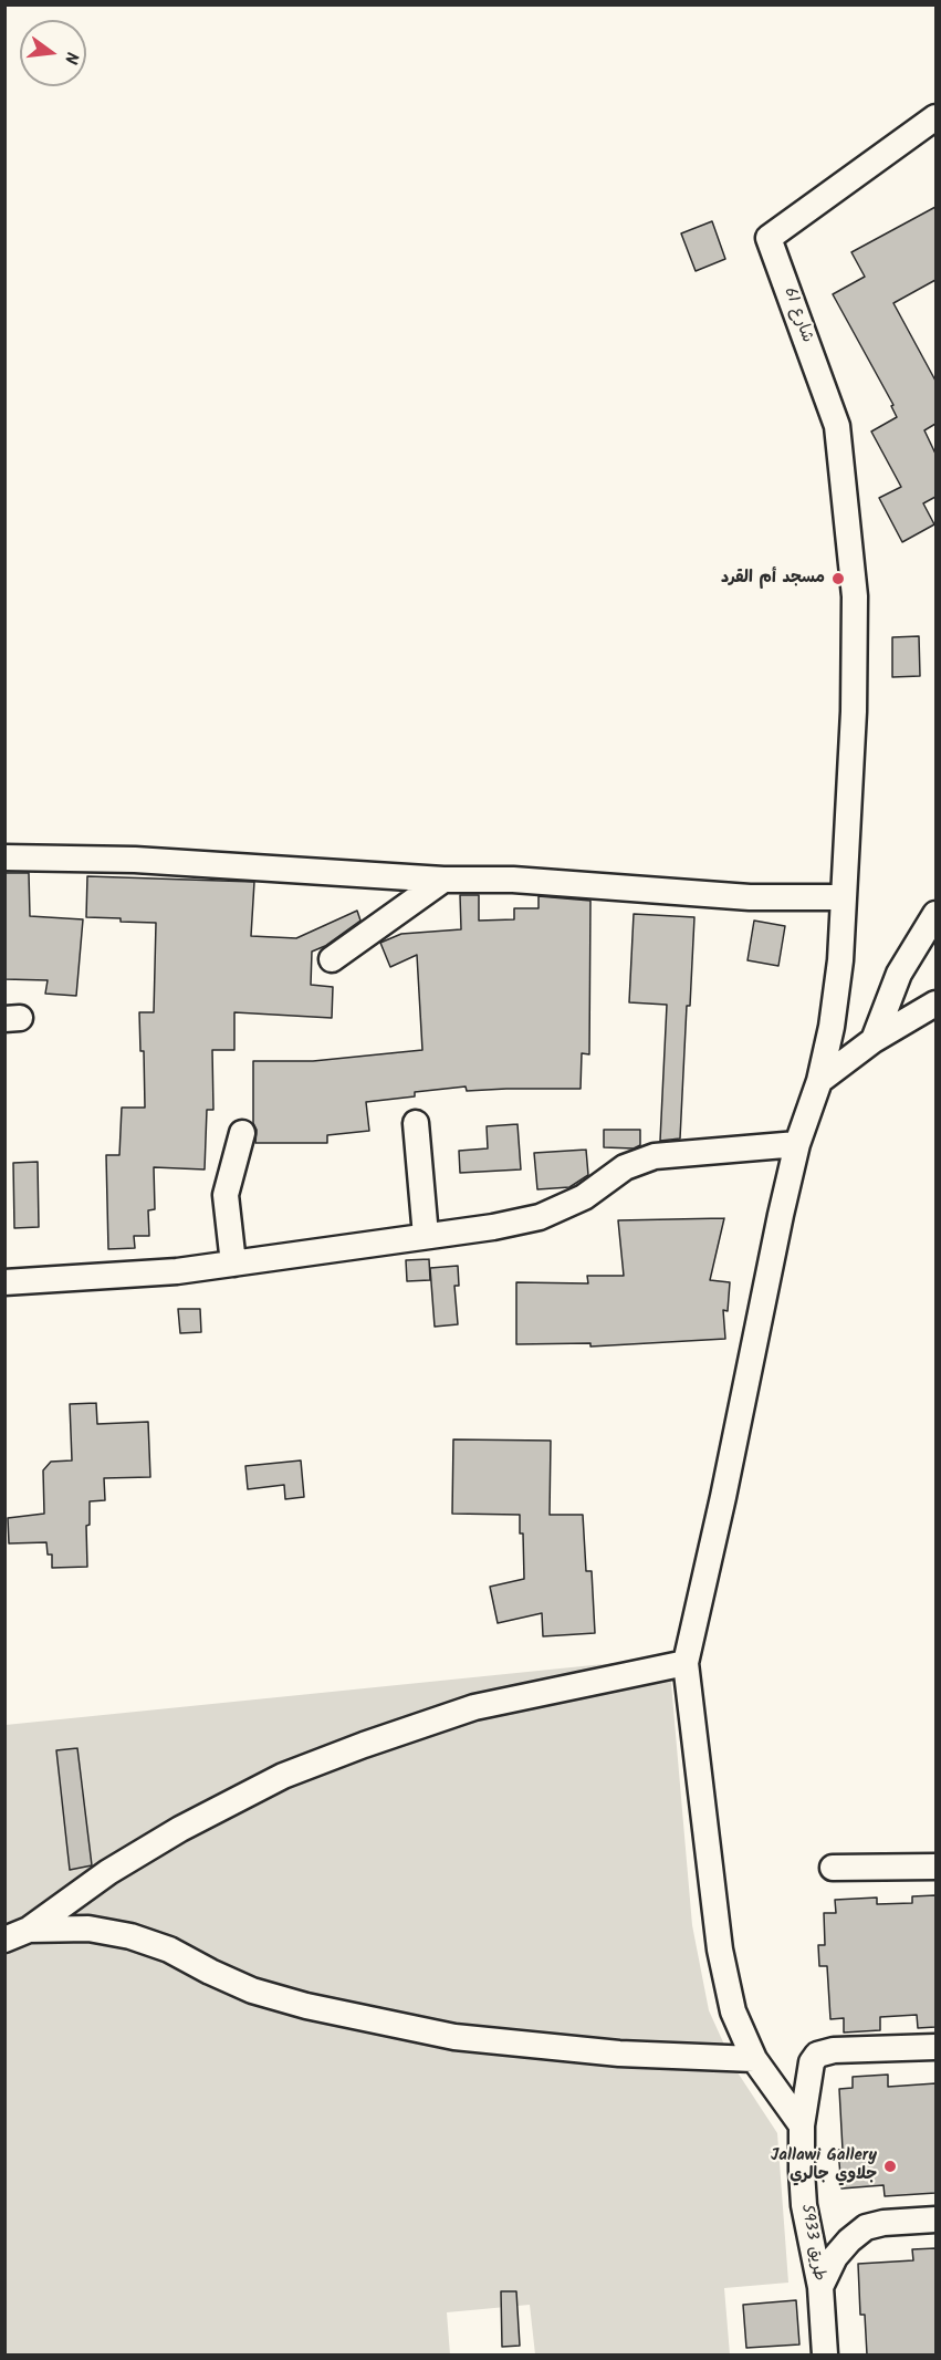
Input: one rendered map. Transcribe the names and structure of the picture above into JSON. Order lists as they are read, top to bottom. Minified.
{"streets":{"street":["شارع 61","طريق 5933"]},"places":["مسجد أم القرد","Jallawi Gallery جلاوي جالري"],"north":"right"}
